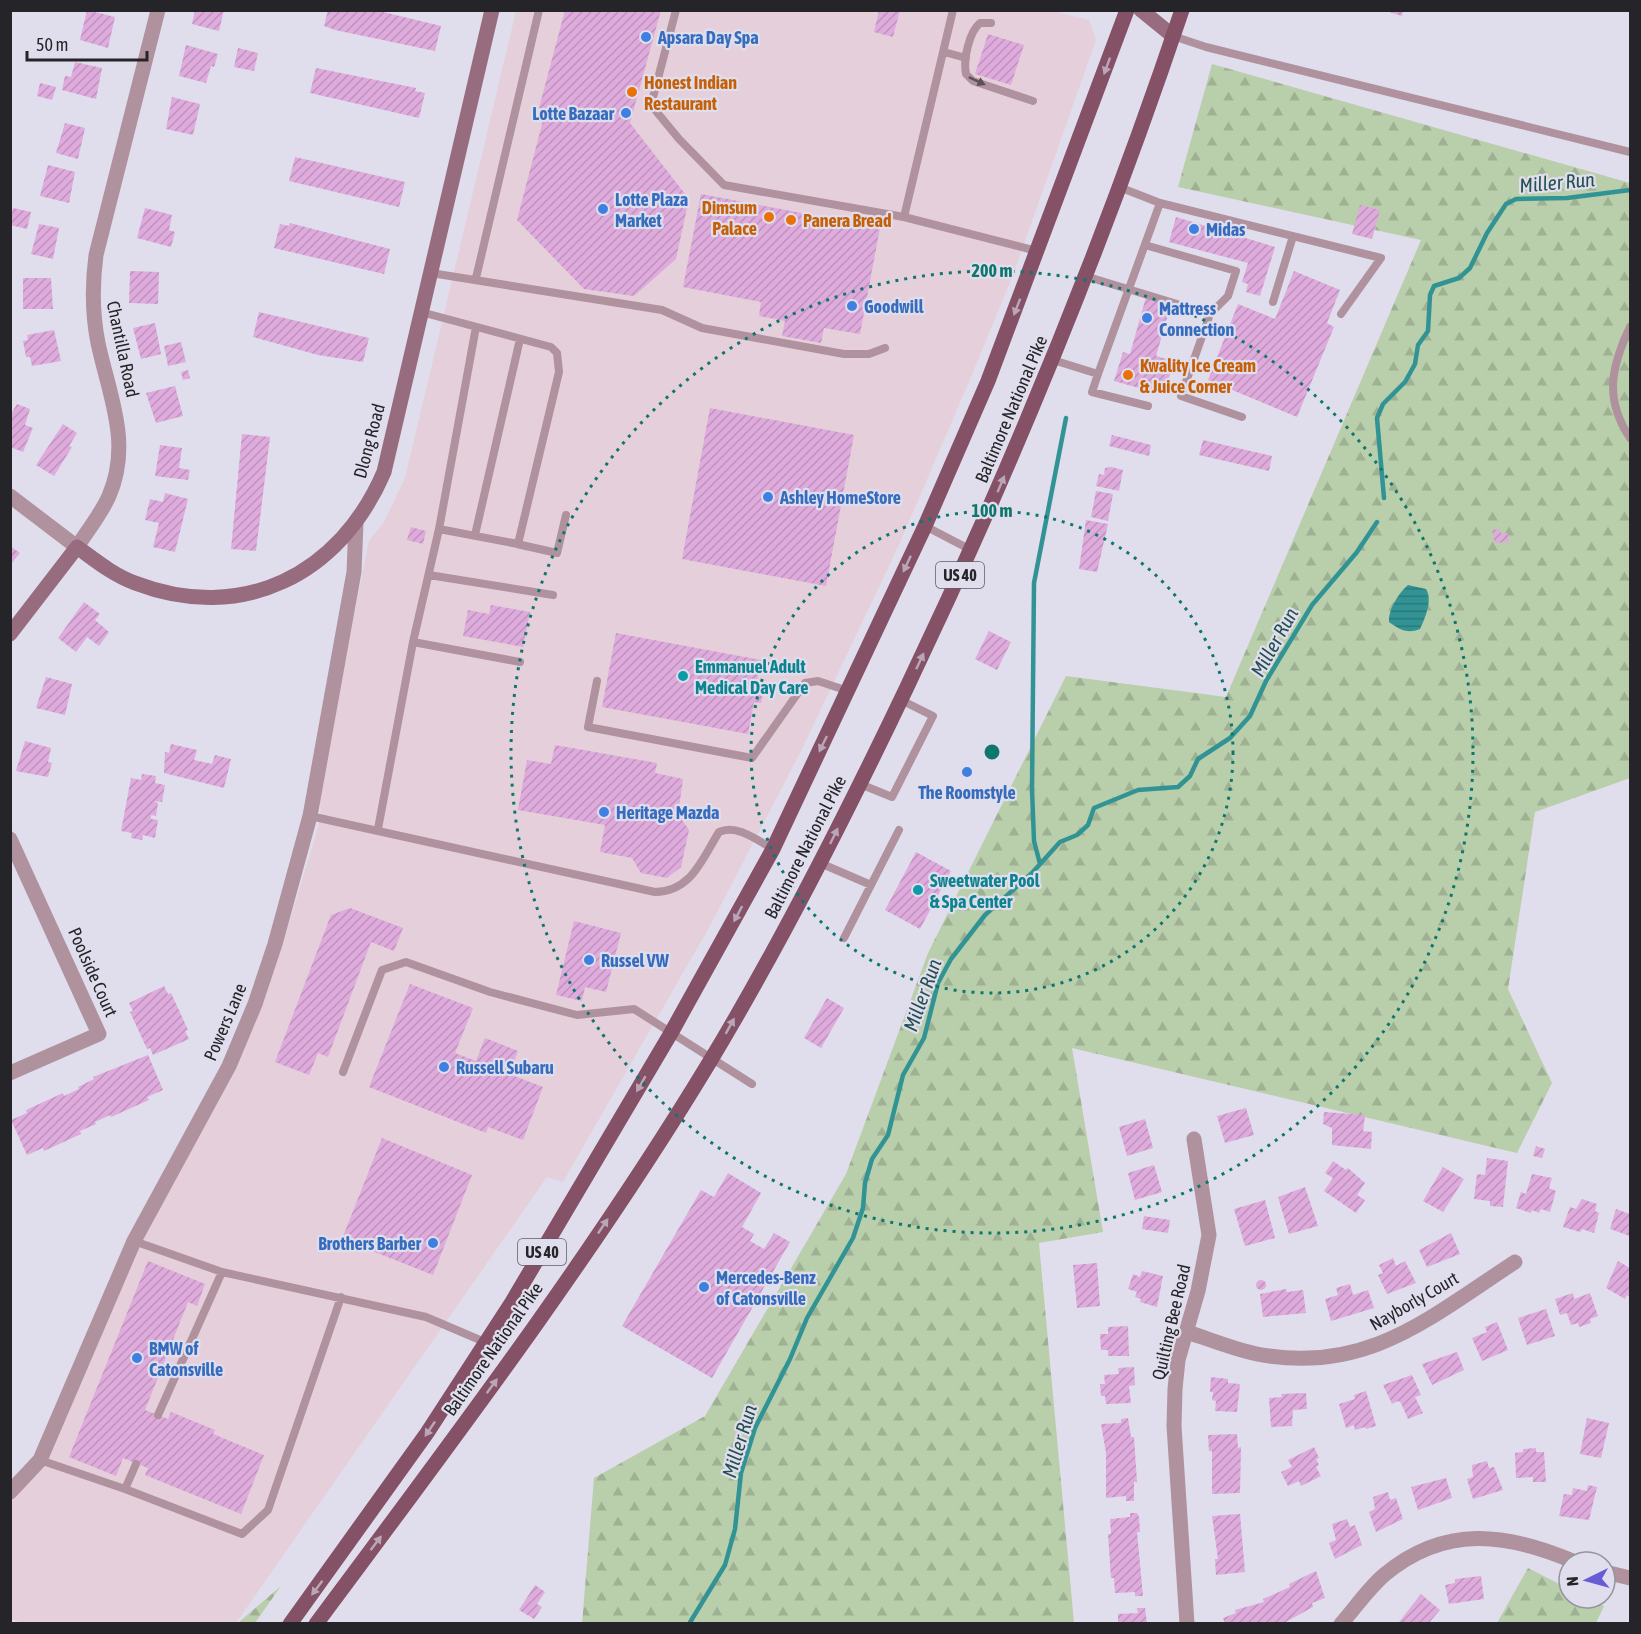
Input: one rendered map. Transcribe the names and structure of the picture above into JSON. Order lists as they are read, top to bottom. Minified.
{"streets":{"main road":["Baltimore National Pike","US 40"],"street":["Chantilla Road","Dlong Road","Poolside Court","Powers Lane","Nayborly Court","Quilting Bee Road"]},"crossings":[["Chantilla Road","Dlong Road"],["Dlong Road","Powers Lane"],["Nayborly Court","Quilting Bee Road"]],"water":["Miller Run"],"places":["Apsara Day Spa","Honest Indian Restaurant","Lotte Bazaar","Lotte Plaza Market","Dimsum Palace","Panera Bread","Midas","Goodwill","Mattress Connection","Kwality Ice Cream & Juice Corner","Ashley HomeStore","Emmanuel Adult Medical Day Care","The Roomstyle","Heritage Mazda","Sweetwater Pool & Spa Center","Russel VW","Russell Subaru","Brothers Barber","Mercedes-Benz of Catonsville","BMW of Catonsville"],"scale_bar":"50 m","north":"left","rings":["200 m","100 m"]}
